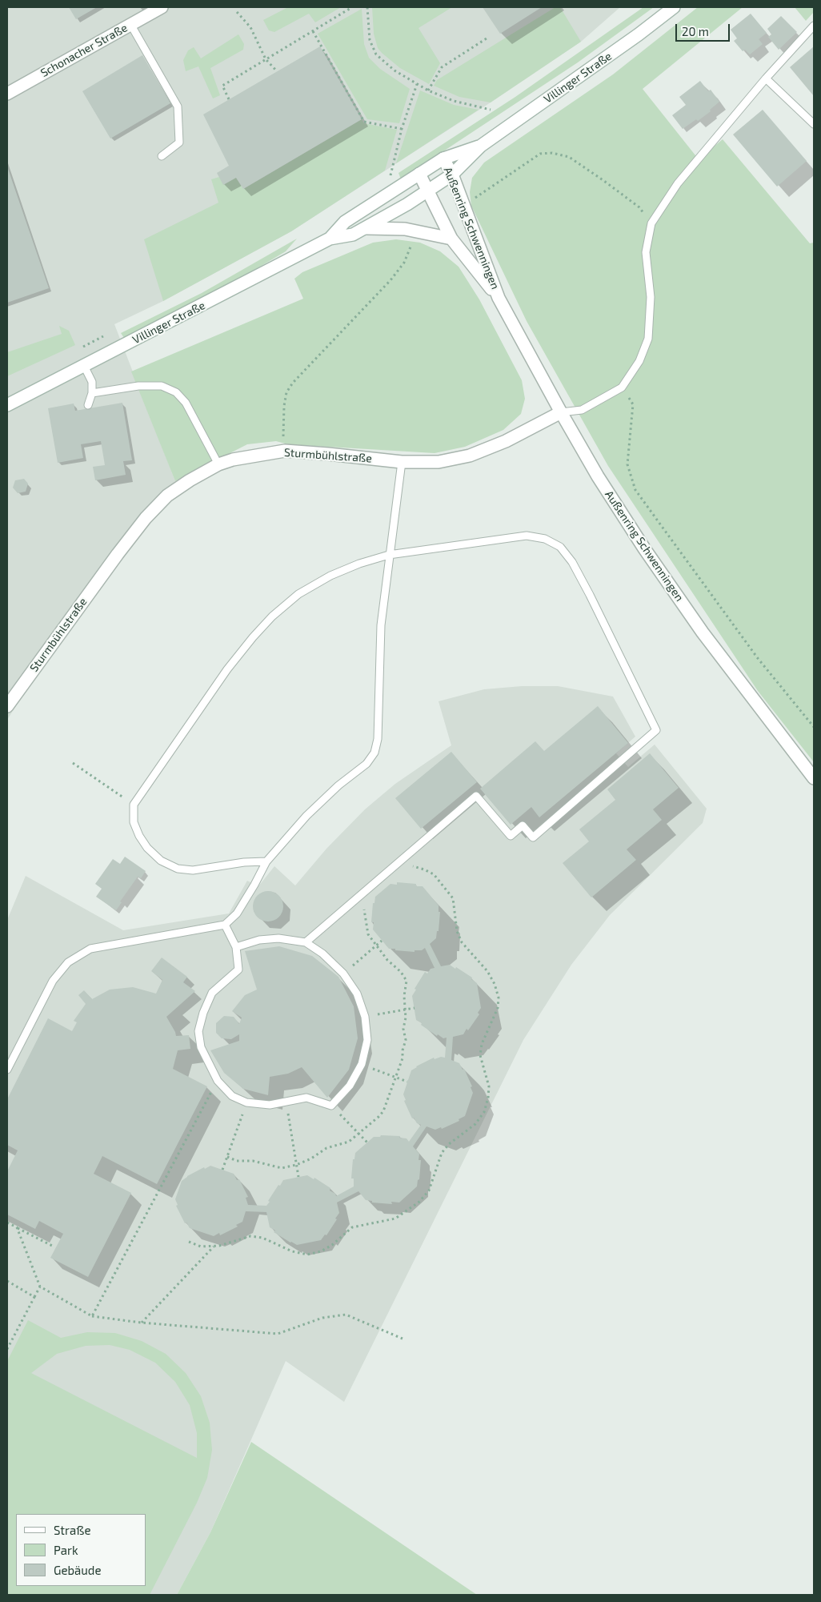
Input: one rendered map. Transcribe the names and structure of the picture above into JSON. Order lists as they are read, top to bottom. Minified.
{"streets":{"street":["Schonacher Straße","Villinger Straße","Außenring Schwenningen","Sturmbühlstraße"]},"crossings":[["Villinger Straße","Außenring Schwenningen"],["Außenring Schwenningen","Sturmbühlstraße"]],"legend":["Straße","Park","Gebäude"],"scale_bar":"20 m"}
